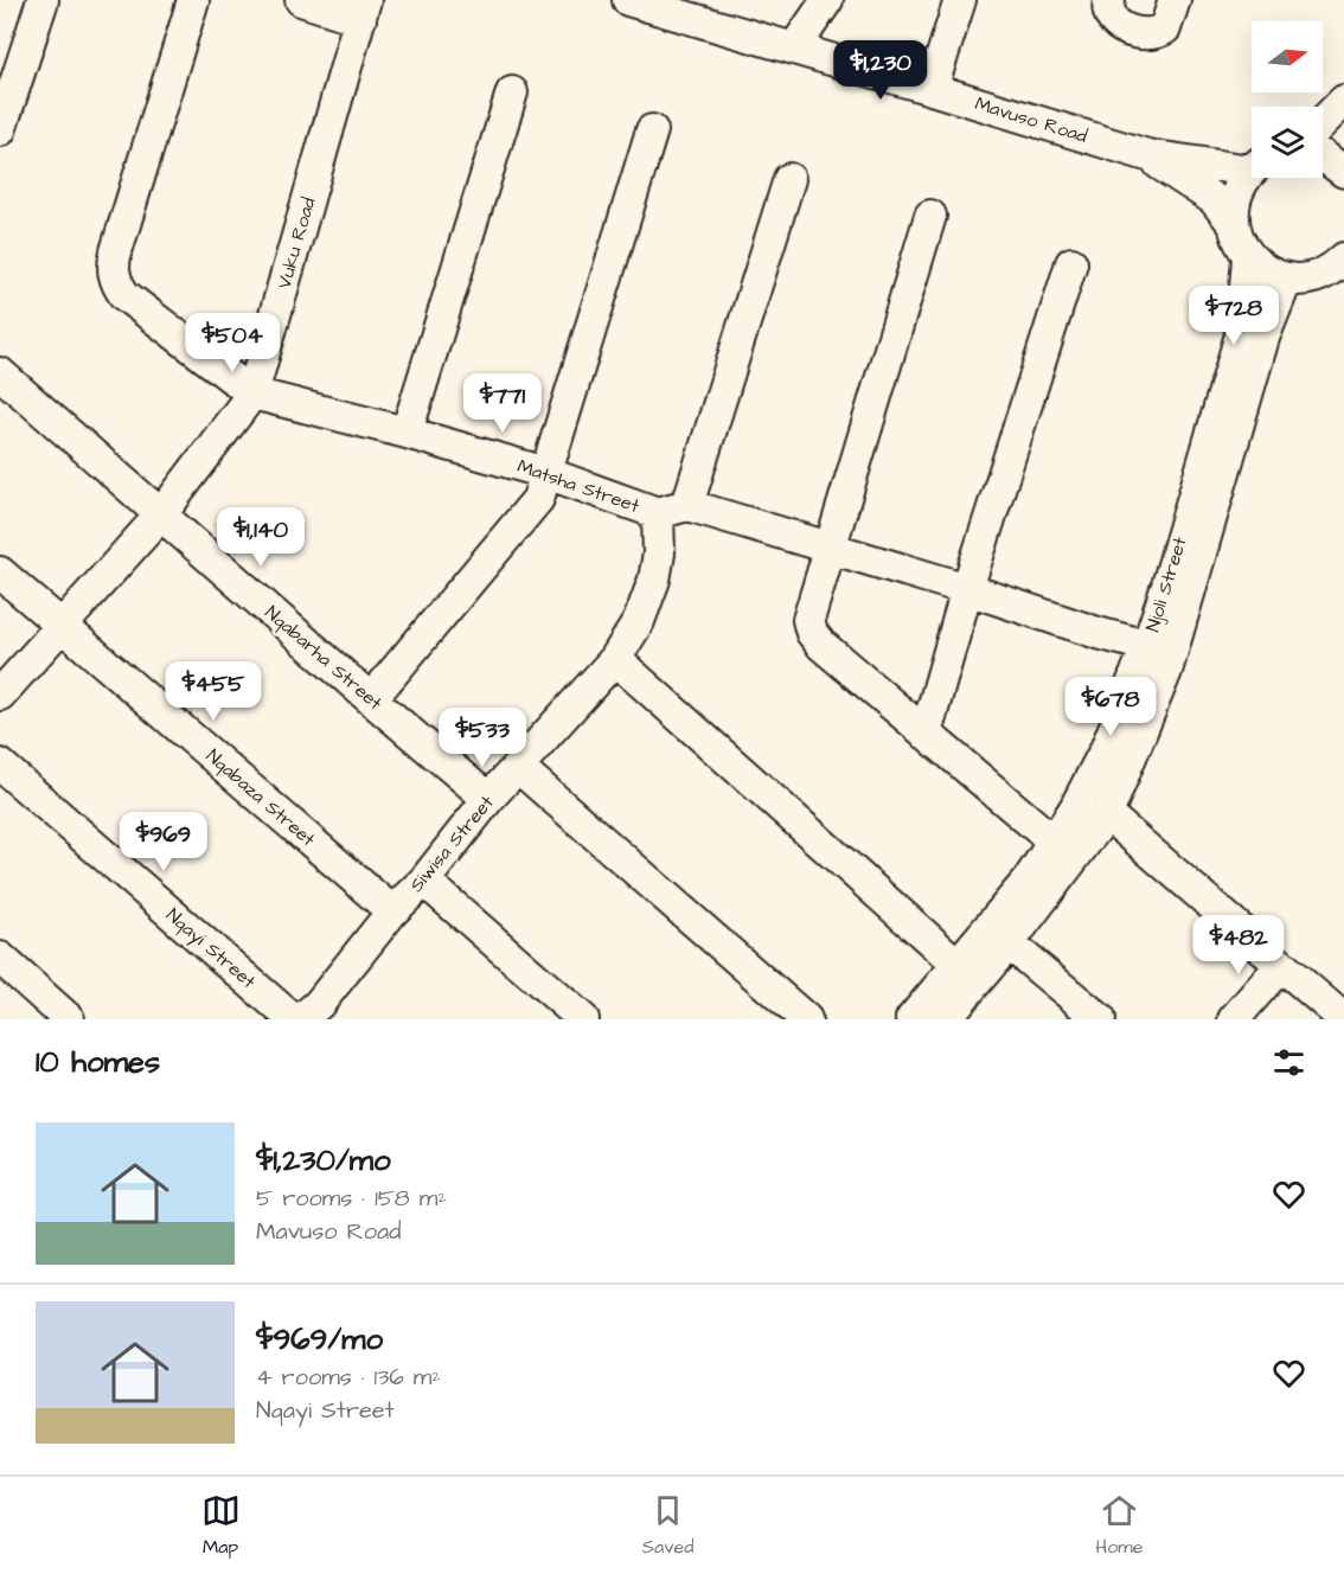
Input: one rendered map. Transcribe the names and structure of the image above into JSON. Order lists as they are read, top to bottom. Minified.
{"streets":{"street":["Mavuso Road","Vuku Road","Matsha Street","Njoli Street","Nqabarha Street","Nqabaza Street","Siwisa Street","Nqayi Street"]},"crossings":[["Mavuso Road","Njoli Street"],["Vuku Road","Matsha Street"],["Vuku Road","Nqabarha Street"],["Vuku Road","Nqabaza Street"],["Matsha Street","Siwisa Street"],["Nqabarha Street","Siwisa Street"],["Nqabaza Street","Siwisa Street"]],"north":"right","page":{"price":["$1,230","$728","$504","$771","$1,140","$455","$678","$533","$969","$482"],"heading":"10 homes","list":[{"name":"$1,230/mo","note":"5 rooms · 158 m² · Mavuso Road"},{"name":"$969/mo","note":"4 rooms · 136 m² · Nqayi Street"}],"tabs":["Map","Saved","Home"]}}
